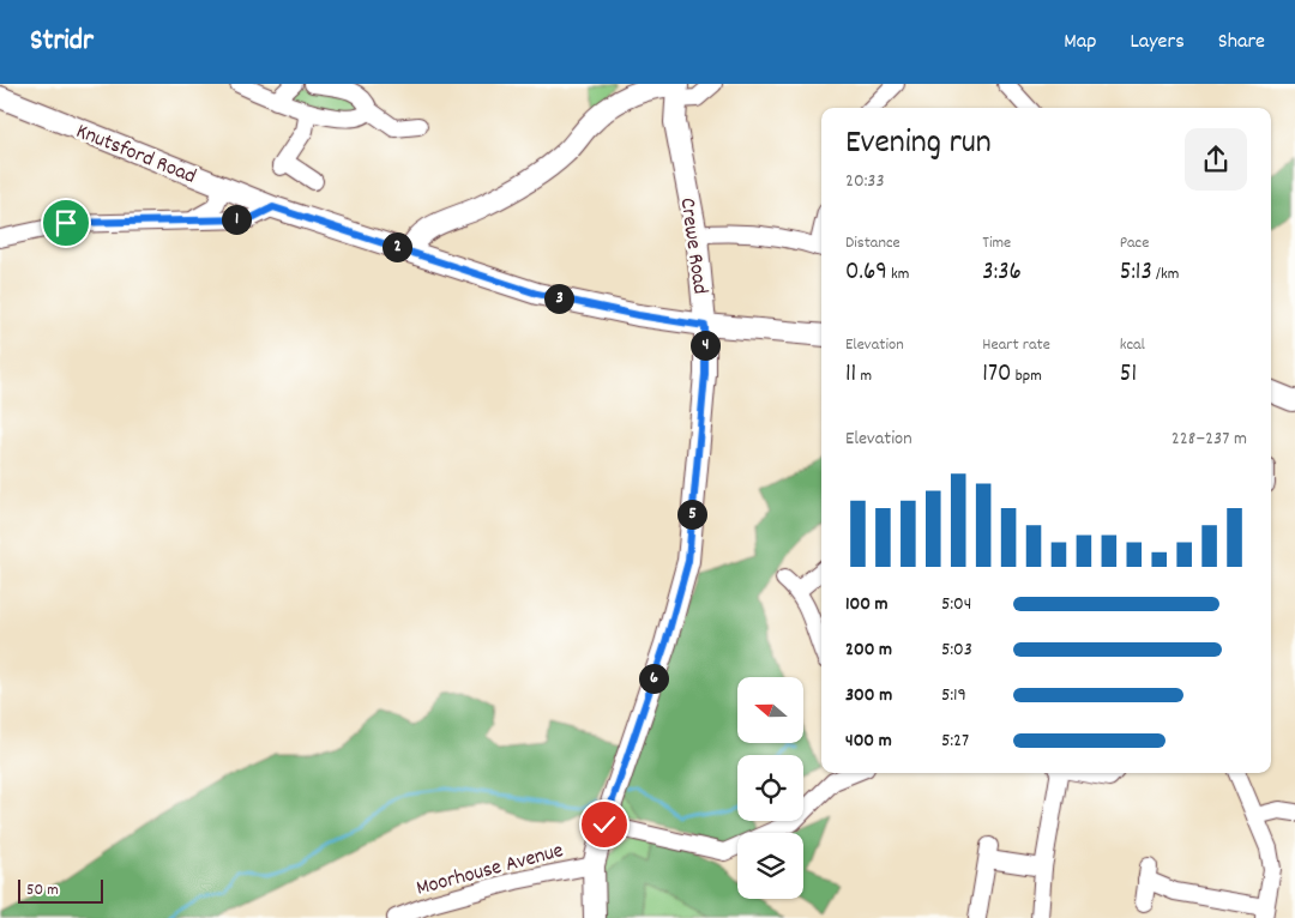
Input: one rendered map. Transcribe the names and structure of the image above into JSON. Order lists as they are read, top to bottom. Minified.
{"streets":{"main road":["Knutsford Road","Crewe Road"],"street":["Moorhouse Avenue"]},"crossings":[["Knutsford Road","Crewe Road"],["Crewe Road","Moorhouse Avenue"]],"scale_bar":"50 m","north":"left","page":{"header":"Stridr","nav":["Map","Layers","Share"],"heading":["Evening run","20:33"],"pins":["1","2","3","4","5","6"],"stats":[["Distance","0.69 km"],["Time","3:36"],["Pace","5:13 /km"],["Elevation","11 m"],["Heart rate","170 bpm"],["kcal","51"]],"chart":["Elevation","228–237 m"],"list":[{"name":"100 m","note":"5:04"},{"name":"200 m","note":"5:03"},{"name":"300 m","note":"5:19"},{"name":"400 m","note":"5:27"}],"scale":"50 m"}}
